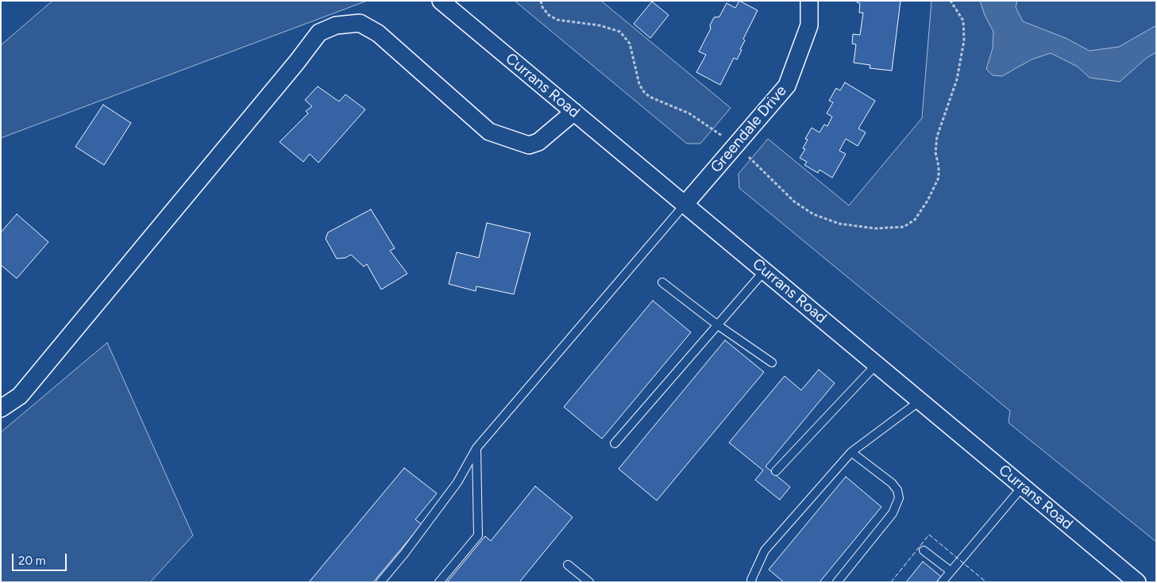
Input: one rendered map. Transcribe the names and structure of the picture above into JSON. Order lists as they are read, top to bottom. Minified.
{"streets":{"street":["Currans Road","Greendale Drive"]},"crossings":[["Currans Road","Greendale Drive"]],"scale_bar":"20 m"}
